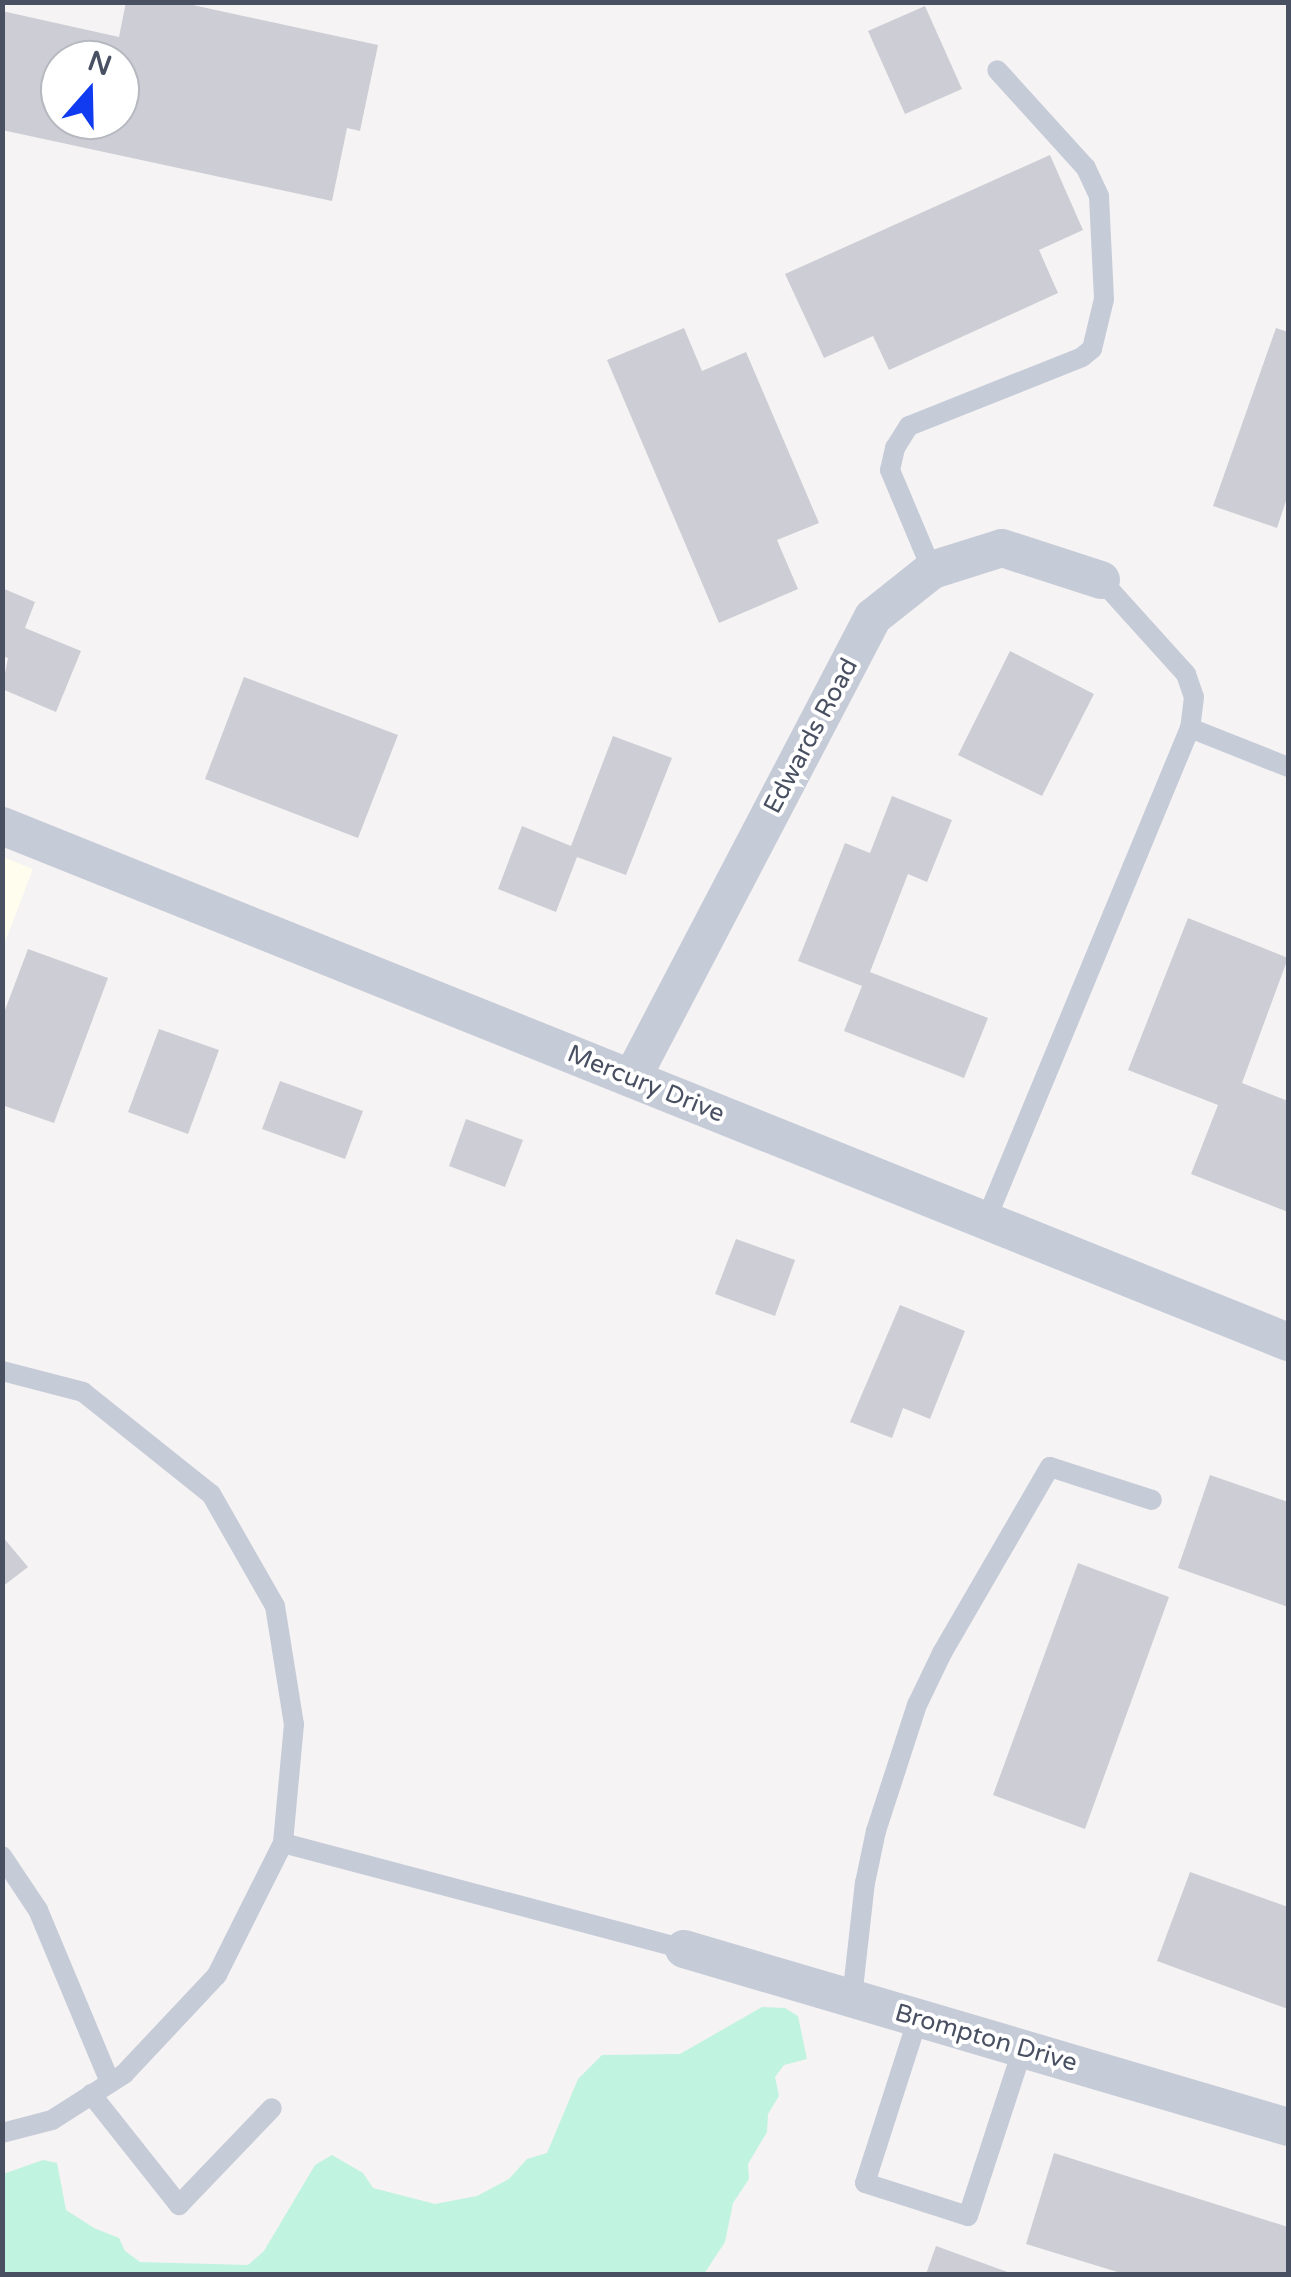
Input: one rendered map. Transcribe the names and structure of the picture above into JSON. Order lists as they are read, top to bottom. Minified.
{"streets":{"street":["Edwards Road","Mercury Drive","Brompton Drive"]},"crossings":[["Edwards Road","Mercury Drive"]],"north":"top"}
